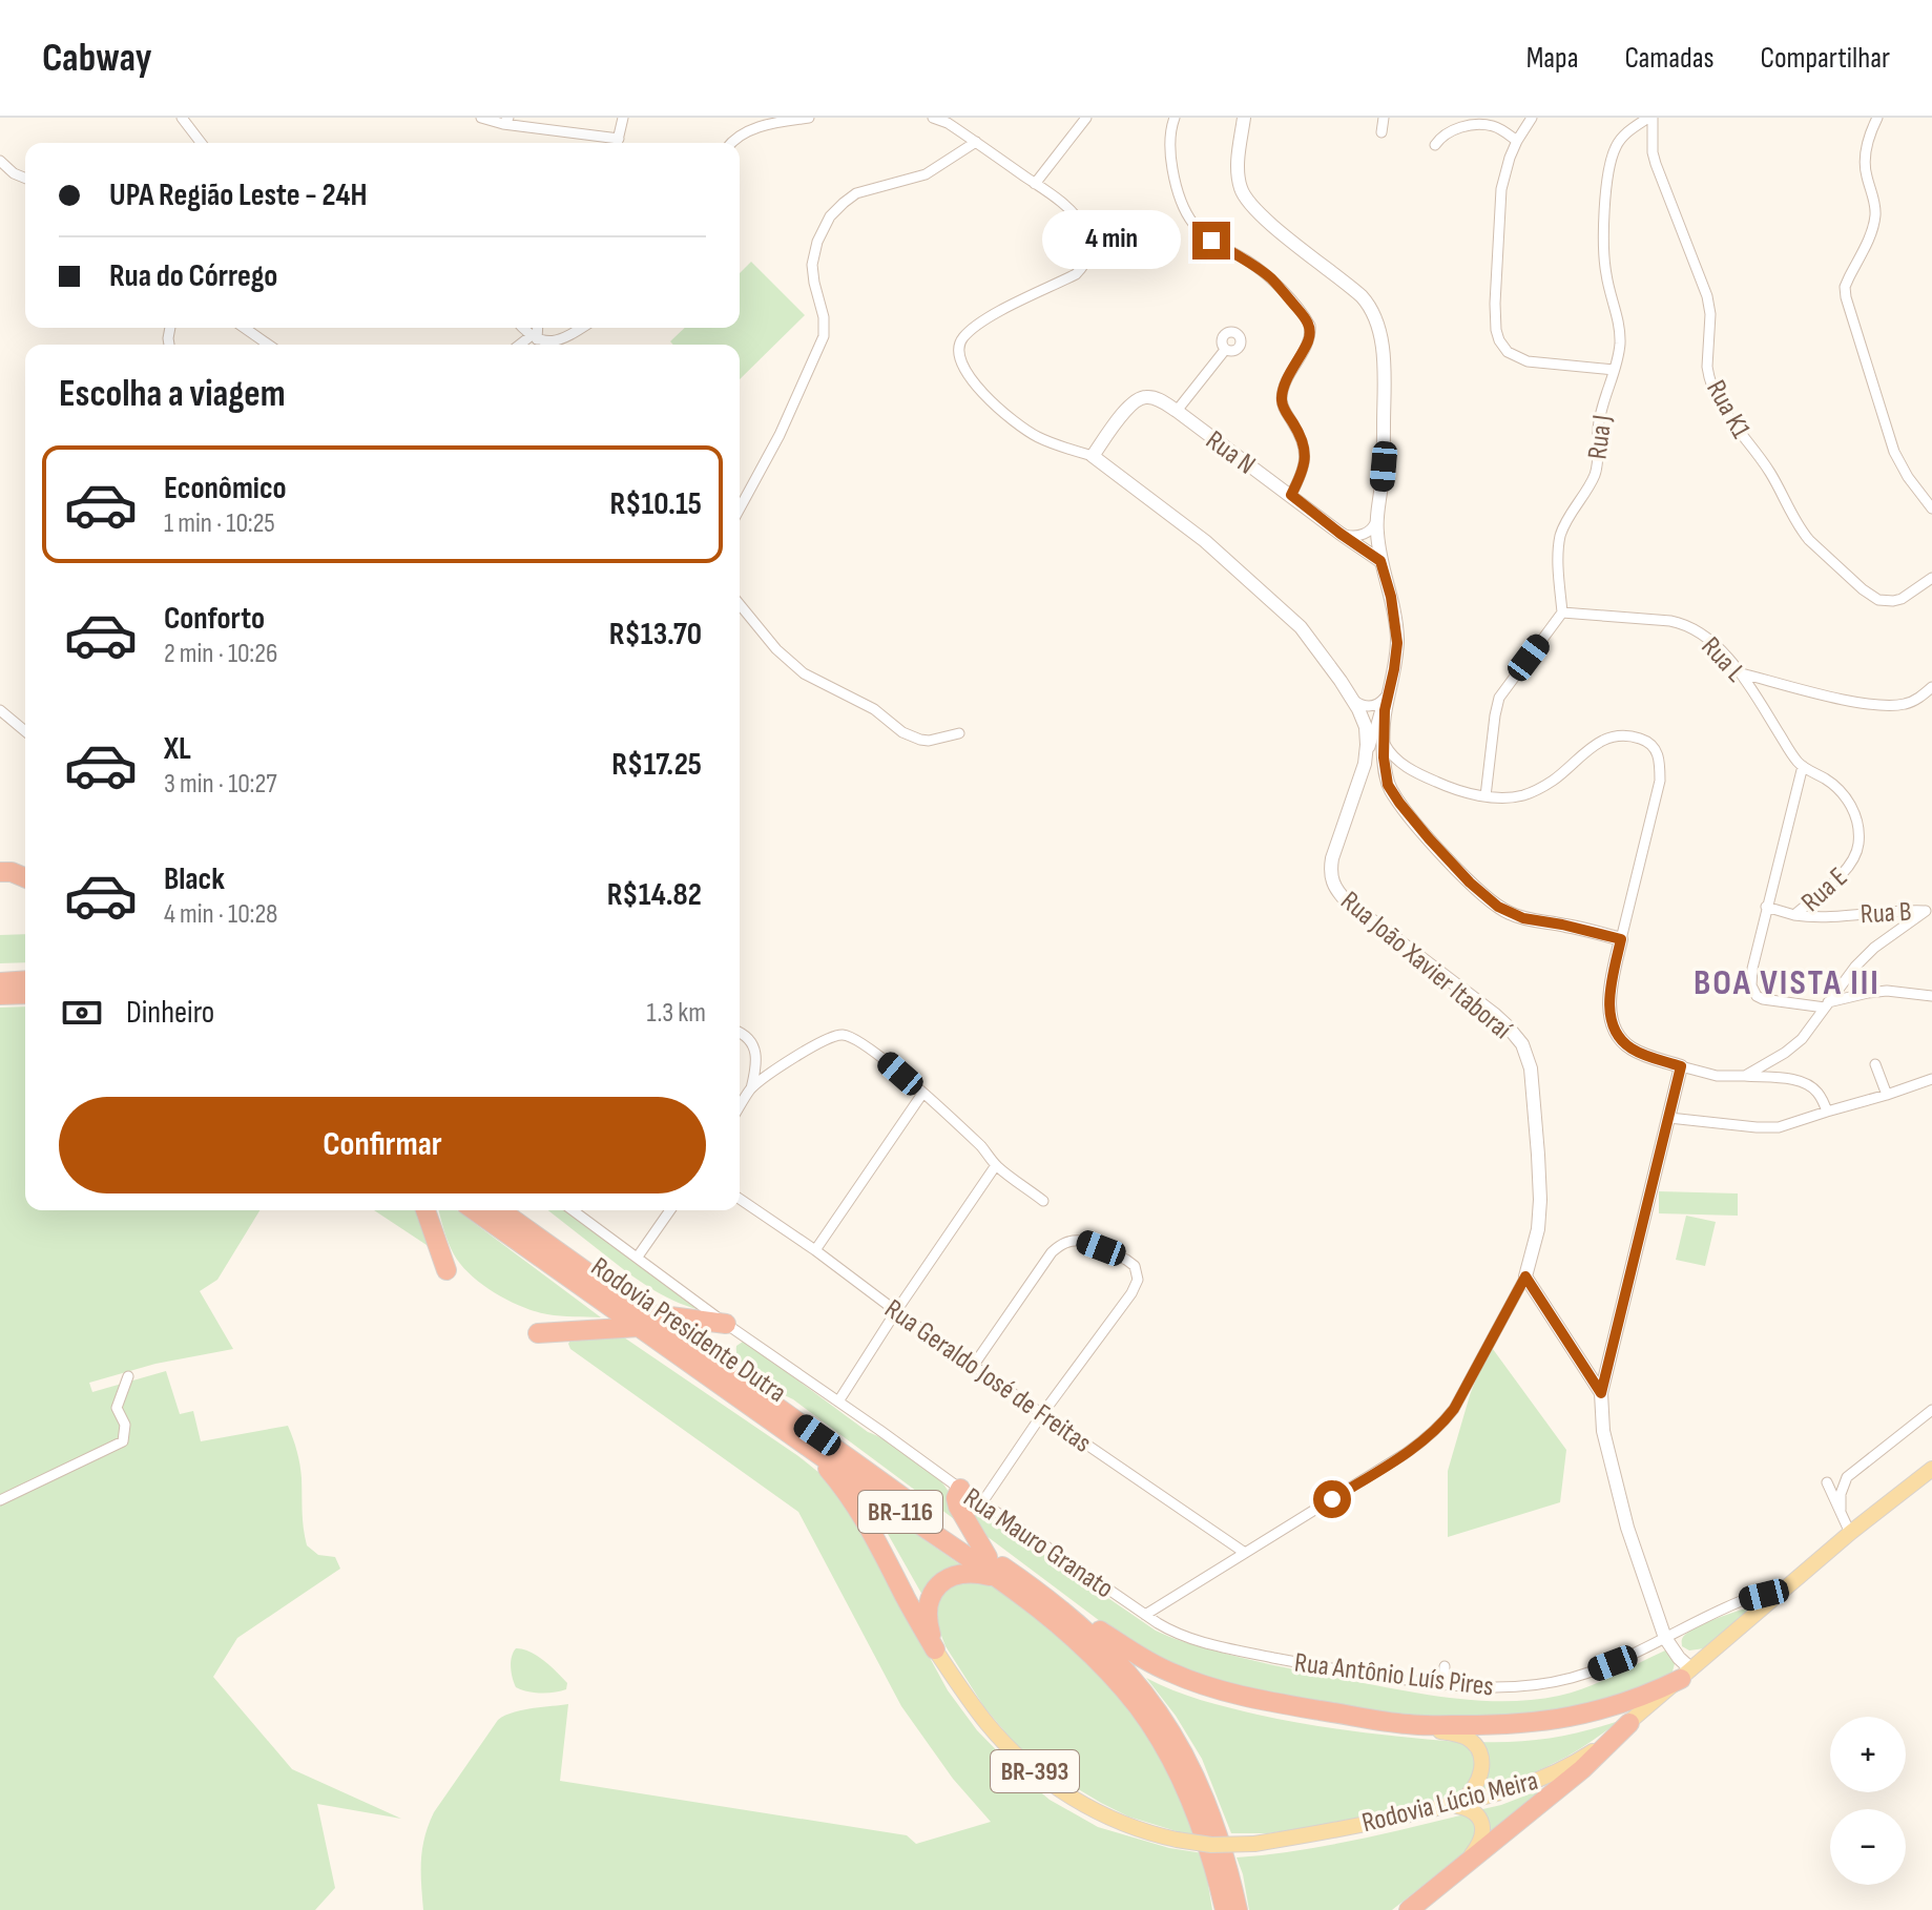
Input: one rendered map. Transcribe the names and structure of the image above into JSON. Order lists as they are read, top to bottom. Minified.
{"streets":{"highway":["Rodovia Presidente Dutra","BR-116","BR-393"],"main road":["Rodovia Lúcio Meira"],"street":["Rua K1","Rua J","Rua N","Rua L","Rua E","Rua B","Rua João Xavier Itaboraí","Rua Geraldo José de Freitas","Rua Mauro Granato","Rua Antônio Luís Pires"]},"crossings":[["Rua K1","Rua J"],["Rua J","Rua L"],["Rua L","Rua E"],["Rua E","Rua B"],["Rodovia Presidente Dutra","BR-393"],["Rua Mauro Granato","Rua Antônio Luís Pires"],["Rua Antônio Luís Pires","Rodovia Lúcio Meira"],["BR-393","Rodovia Lúcio Meira"]],"districts":["BOA VISTA III"],"page":{"header":"Cabway","nav":["Mapa","Camadas","Compartilhar"],"banner":["UPA Região Leste - 24H","Rua do Córrego"],"bubble":"4 min","heading":"Escolha a viagem","list":[{"name":"Econômico","note":"1 min · 10:25","value":"R$10.15"},{"name":"Conforto","note":"2 min · 10:26","value":"R$13.70"},{"name":"XL","note":"3 min · 10:27","value":"R$17.25"},{"name":"Black","note":"4 min · 10:28","value":"R$14.82"}],"pay":["Dinheiro","1.3 km"],"buttons":"Confirmar","map_buttons":["+","−"]}}
